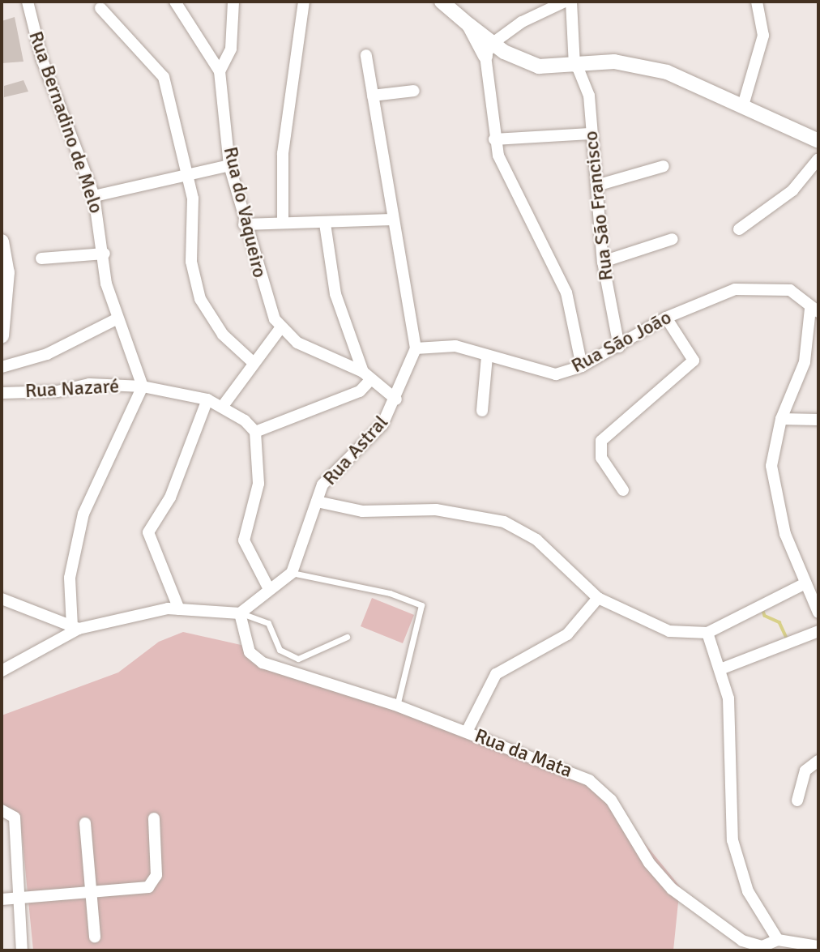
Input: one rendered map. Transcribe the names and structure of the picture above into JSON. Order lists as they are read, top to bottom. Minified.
{"streets":{"street":["Rua Bernadino de Melo","Rua São Francisco","Rua do Vaqueiro","Rua São João","Rua Nazaré","Rua Astral","Rua da Mata"]},"crossings":[["Rua Bernadino de Melo","Rua Nazaré"],["Rua São Francisco","Rua São João"],["Rua do Vaqueiro","Rua Astral"],["Rua São João","Rua Astral"]]}
